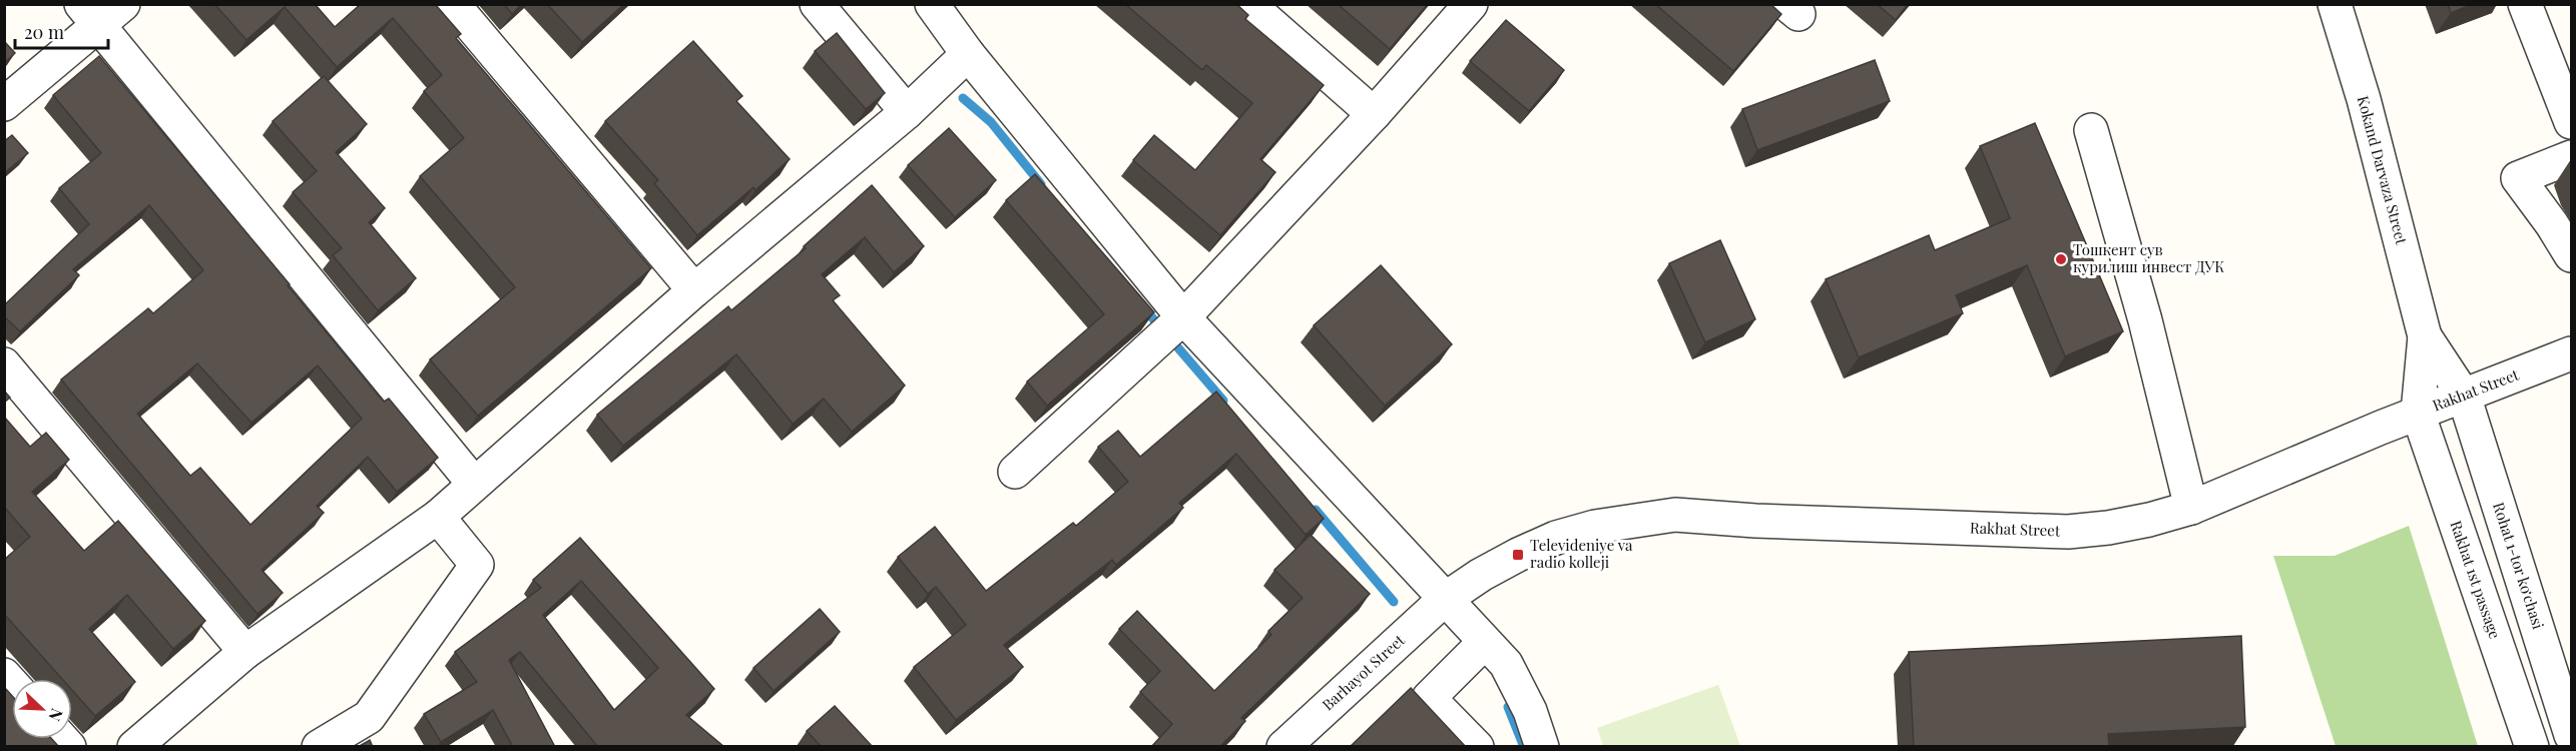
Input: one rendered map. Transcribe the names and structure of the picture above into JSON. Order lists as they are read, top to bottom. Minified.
{"streets":{"street":["Kokand Darvaza Street","Rakhat Street","Rohat 1-tor koʻchasi","Rakhat 1st passage","Barhayot Street"]},"crossings":[["Kokand Darvaza Street","Rakhat Street"],["Kokand Darvaza Street","Rohat 1-tor koʻchasi"],["Kokand Darvaza Street","Rakhat 1st passage"],["Rakhat Street","Rohat 1-tor koʻchasi"],["Rakhat Street","Rakhat 1st passage"],["Rakhat Street","Barhayot Street"]],"places":{"other":["Тошкент сув курилиш инвест ДУК"],"transit":["Televideniye va radio kolleji"]},"scale_bar":"20 m","north":"bottom right"}
